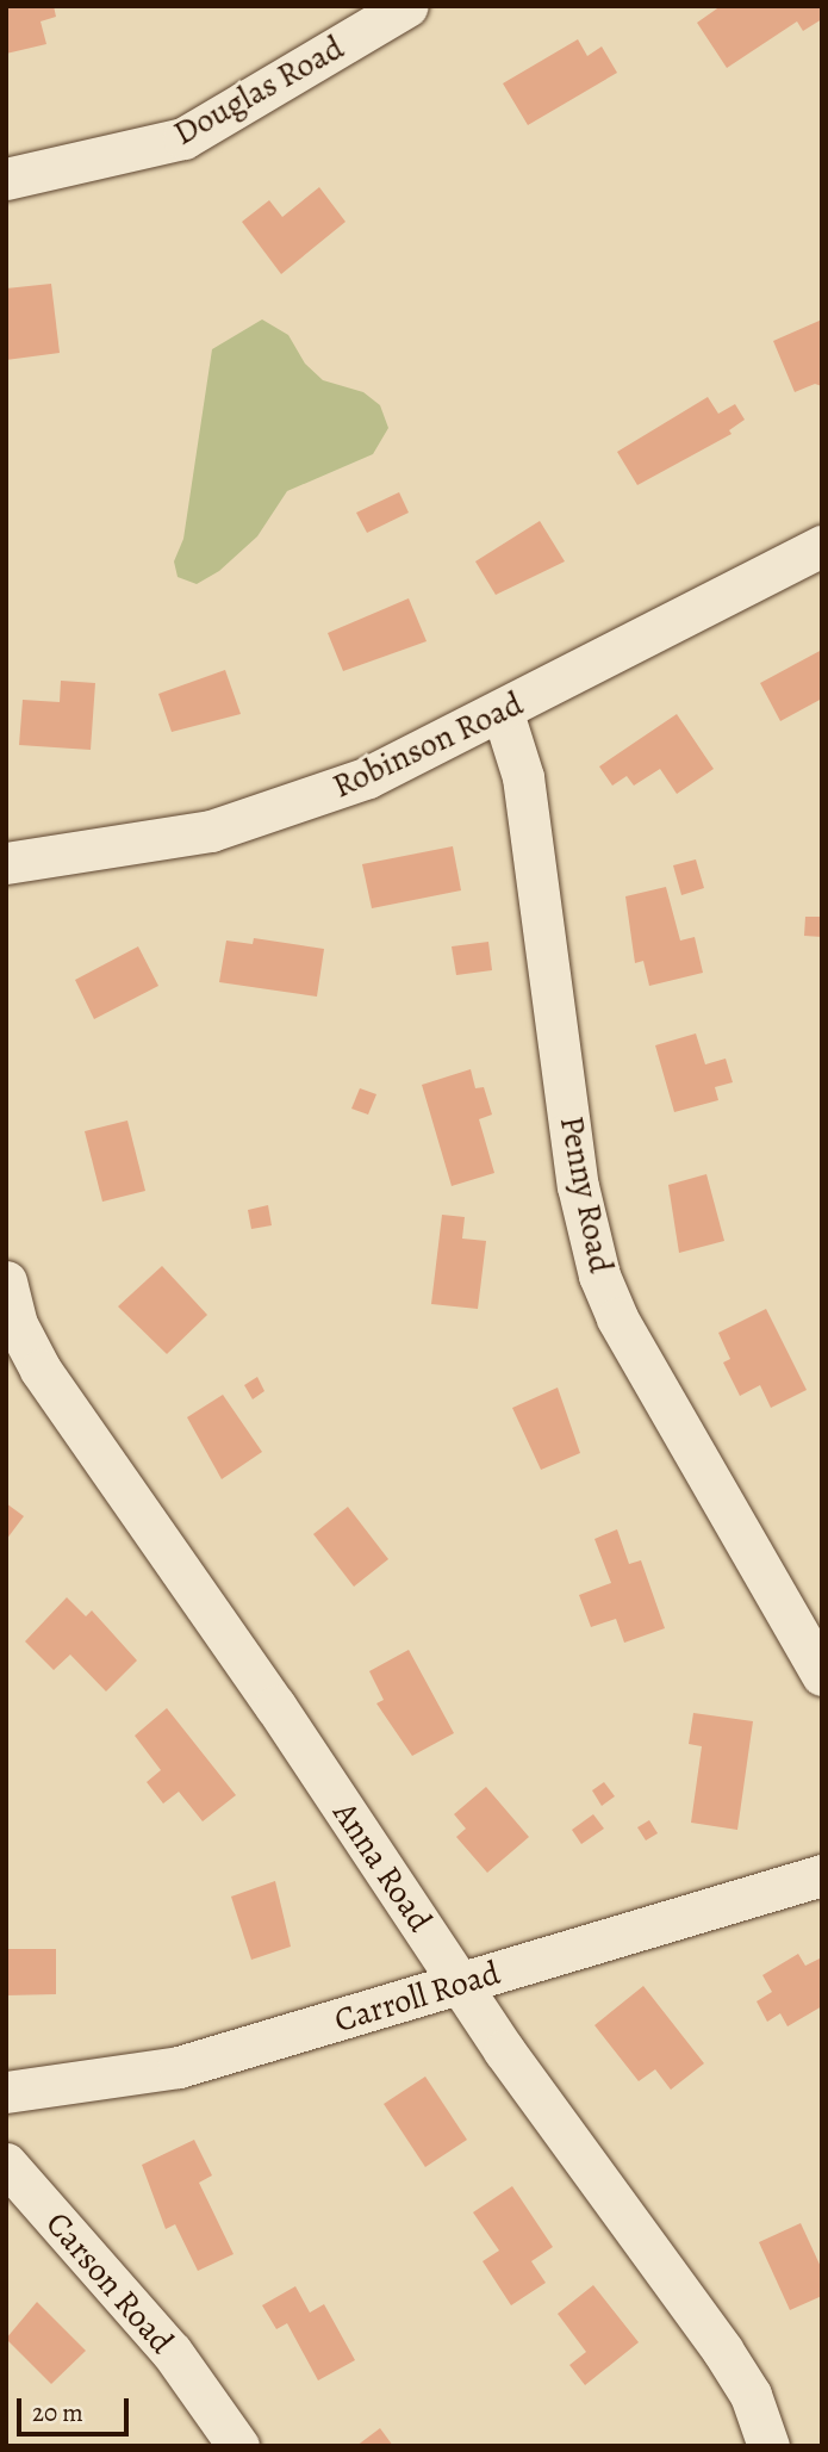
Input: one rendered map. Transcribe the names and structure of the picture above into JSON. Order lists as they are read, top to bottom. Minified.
{"streets":{"street":["Douglas Road","Robinson Road","Penny Road","Anna Road","Carroll Road","Carson Road"]},"crossings":[["Robinson Road","Penny Road"],["Anna Road","Carroll Road"]],"scale_bar":"20 m"}
